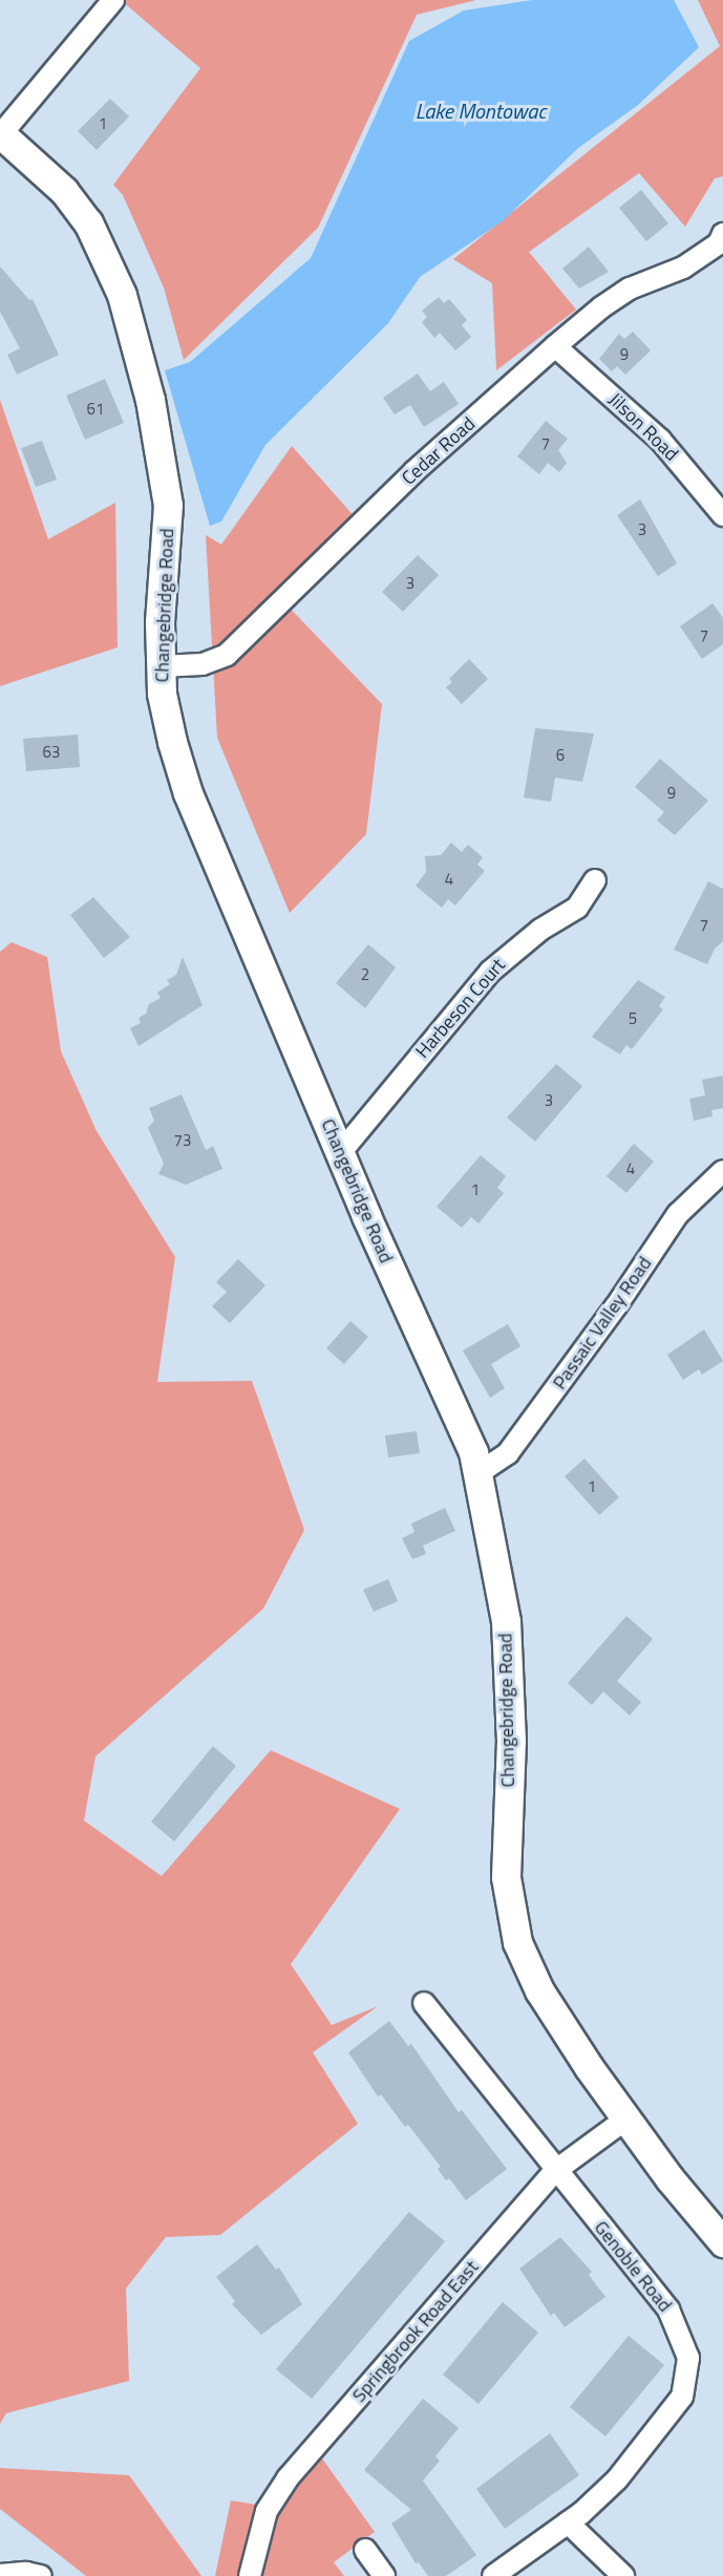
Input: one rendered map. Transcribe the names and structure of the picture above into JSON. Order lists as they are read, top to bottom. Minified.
{"streets":{"main road":["Changebridge Road"],"street":["Jilson Road","Cedar Road","Harbeson Court","Passaic Valley Road","Genoble Road","Springbrook Road East"]},"crossings":[["Jilson Road","Cedar Road"],["Cedar Road","Changebridge Road"],["Changebridge Road","Harbeson Court"],["Changebridge Road","Passaic Valley Road"],["Changebridge Road","Springbrook Road East"],["Genoble Road","Springbrook Road East"]],"water":["Lake Montowac"],"house_numbers":["1","9","61","7","3","3","7","63","6","9","4","7","2","5","3","73","4","1","1"]}
